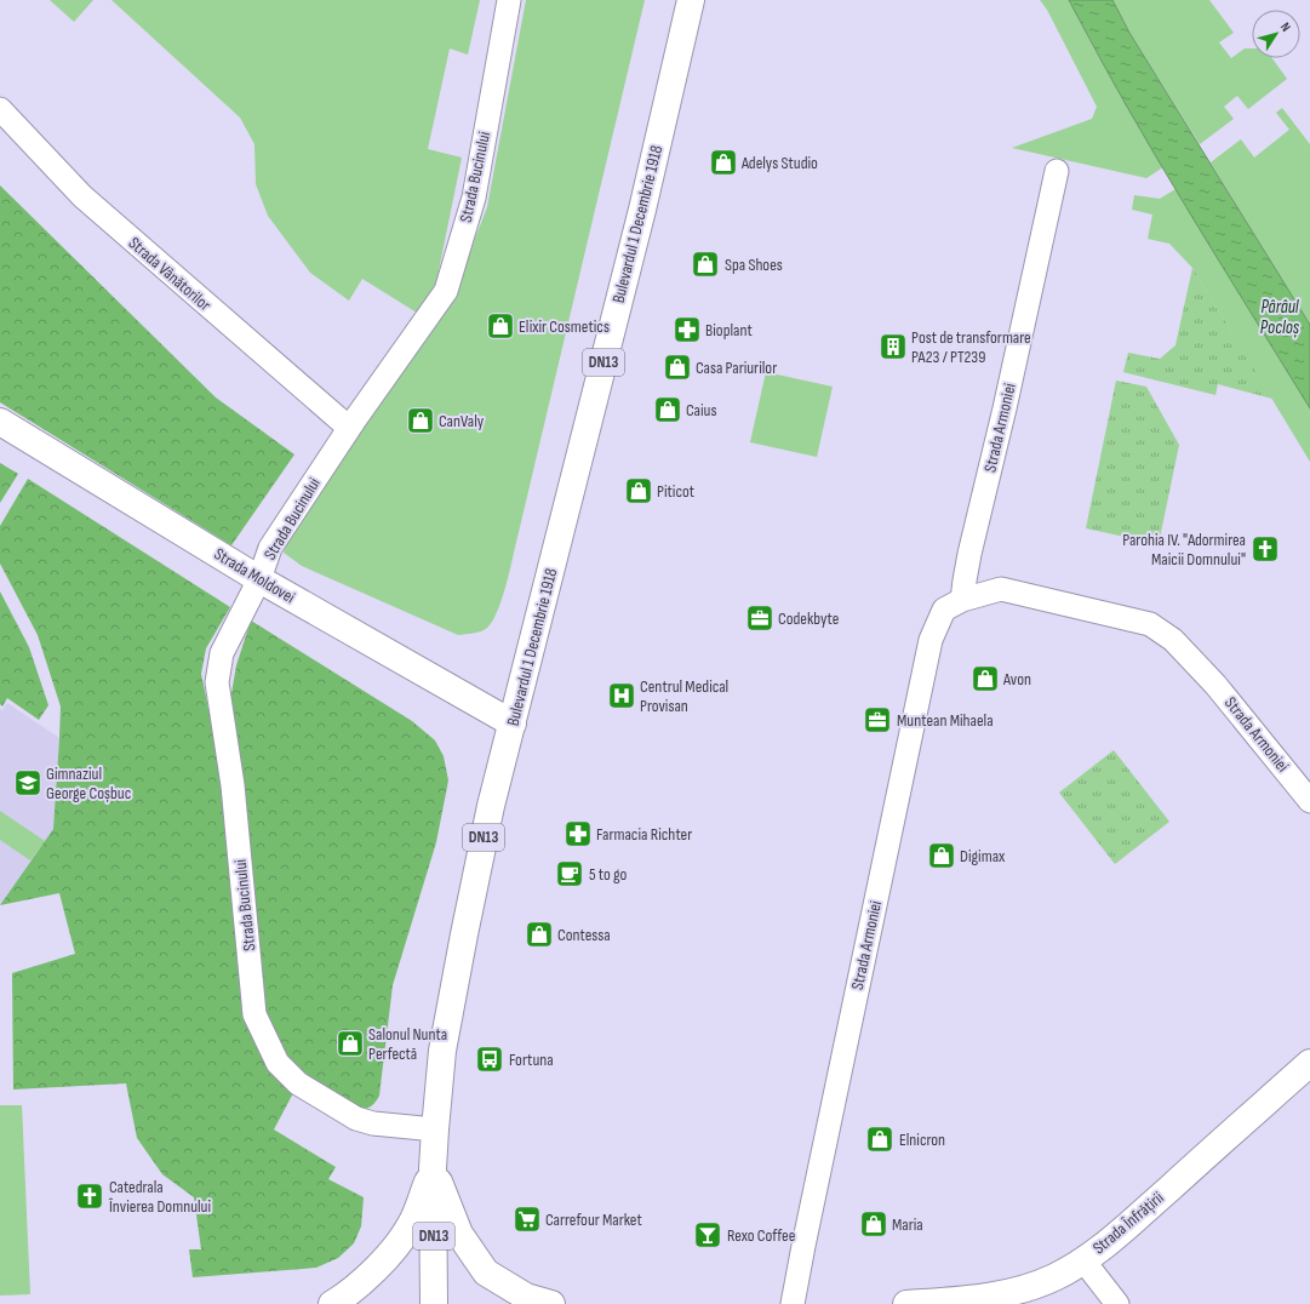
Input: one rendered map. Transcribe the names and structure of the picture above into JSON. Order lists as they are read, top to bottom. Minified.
{"streets":{"main road":["Bulevardul 1 Decembrie 1918","DN13","Strada Moldovei","Strada Înfrățirii"],"street":["Strada Bucinului","Strada Vânătorilor","Strada Armoniei"]},"crossings":[["Strada Bucinului","Bulevardul 1 Decembrie 1918"],["Strada Bucinului","Strada Vânătorilor"],["Strada Bucinului","Strada Moldovei"],["Bulevardul 1 Decembrie 1918","Strada Moldovei"]],"water":["Pârâul Pocloș"],"places":{"shop":["Adelys Studio","Spa Shoes","Elixir Cosmetics","Casa Pariurilor","Caius","CanValy","Piticot","Avon","Digimax","Contessa","Salonul Nunta Perfectă","Elnicron","Maria"],"pharmacy":["Bioplant","Farmacia Richter"],"building":["Post de transformare PA23 / PT239"],"church":["Parohia IV. \"Adormirea Maicii Domnului\"","Catedrala Învierea Domnului"],"office":["Codekbyte","Muntean Mihaela"],"hospital":["Centrul Medical Provisan"],"school or university":["Gimnaziul George Coșbuc"],"cafe":["5 to go"],"bus stop":["Fortuna"],"supermarket":["Carrefour Market"],"bar":["Rexo Coffee"]},"north":"top right"}
